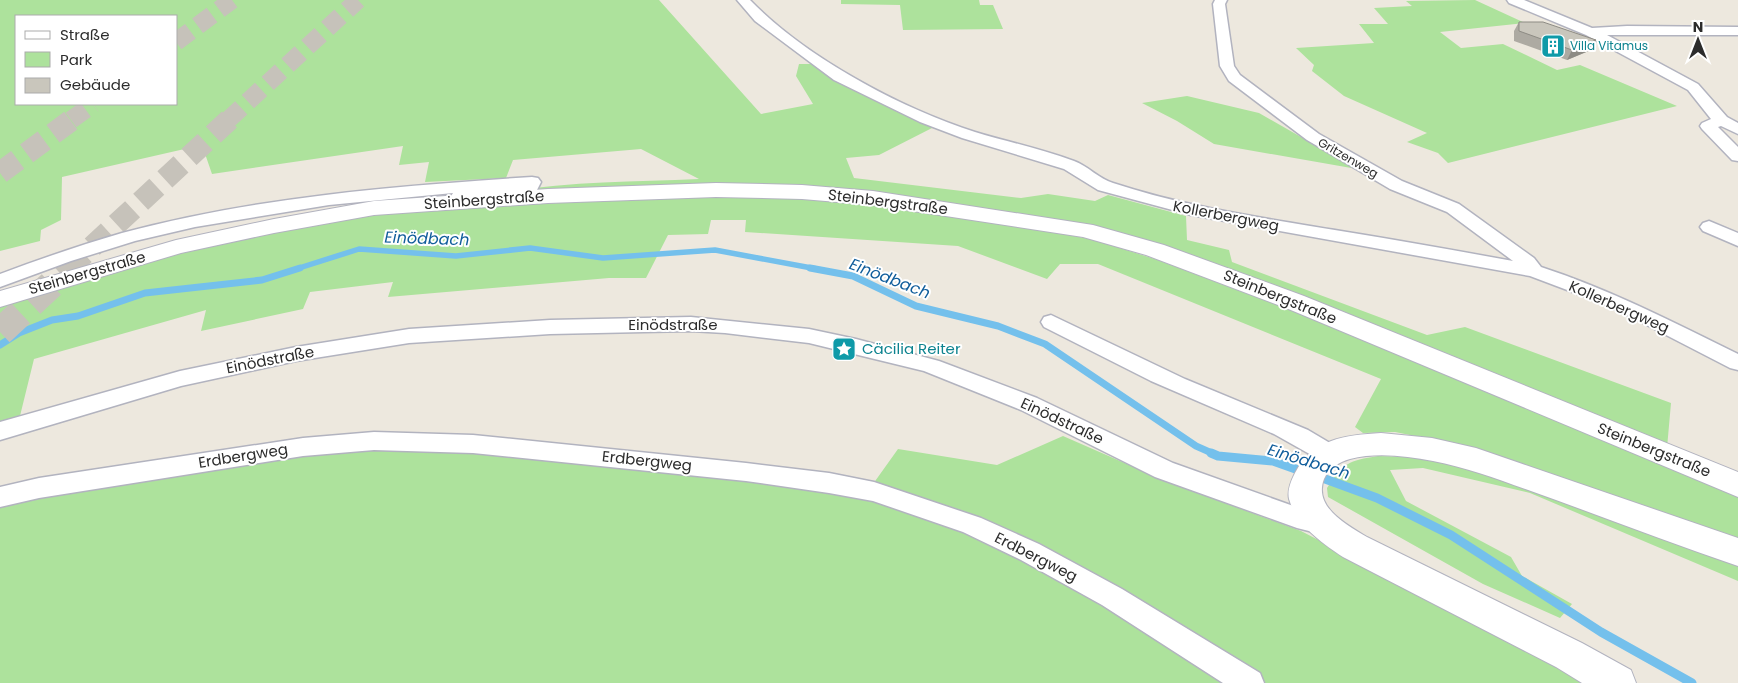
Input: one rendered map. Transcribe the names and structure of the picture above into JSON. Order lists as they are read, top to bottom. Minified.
{"streets":{"main road":["Steinbergstraße"],"street":["Gritzenweg","Kollerbergweg","Einödstraße","Erdbergweg"]},"crossings":[["Gritzenweg","Kollerbergweg"]],"water":["Einödbach"],"places":{"building":["Villa Vitamus"],"place":["Cäcilia Reiter"]},"legend":["Straße","Park","Gebäude"],"north":"top"}
